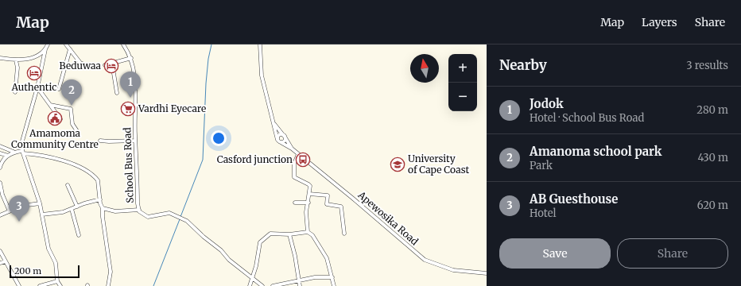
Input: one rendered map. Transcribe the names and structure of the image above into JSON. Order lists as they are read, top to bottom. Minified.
{"streets":{"street":["School Bus Road","Apewosika Road"]},"places":{"hotel":["Beduwaa","Authentic"],"supermarket":["Vardhi Eyecare"],"public building":["Amamoma Community Centre"],"bus stop":["Casford junction"],"school or university":["University of Cape Coast"]},"scale_bar":"200 m","north":"top","page":{"header":"Map","nav":["Map","Layers","Share"],"heading":["Nearby","3 results"],"map_buttons":["+","−"],"pins":["1","2","3"],"list":[{"mark":"1","name":"Jodok","note":"Hotel · School Bus Road","value":"280 m"},{"mark":"2","name":"Amanoma school park","note":"Park","value":"430 m"},{"mark":"3","name":"AB Guesthouse","note":"Hotel","value":"620 m"}],"buttons":["Save","Share"],"scale":"200 m"}}
